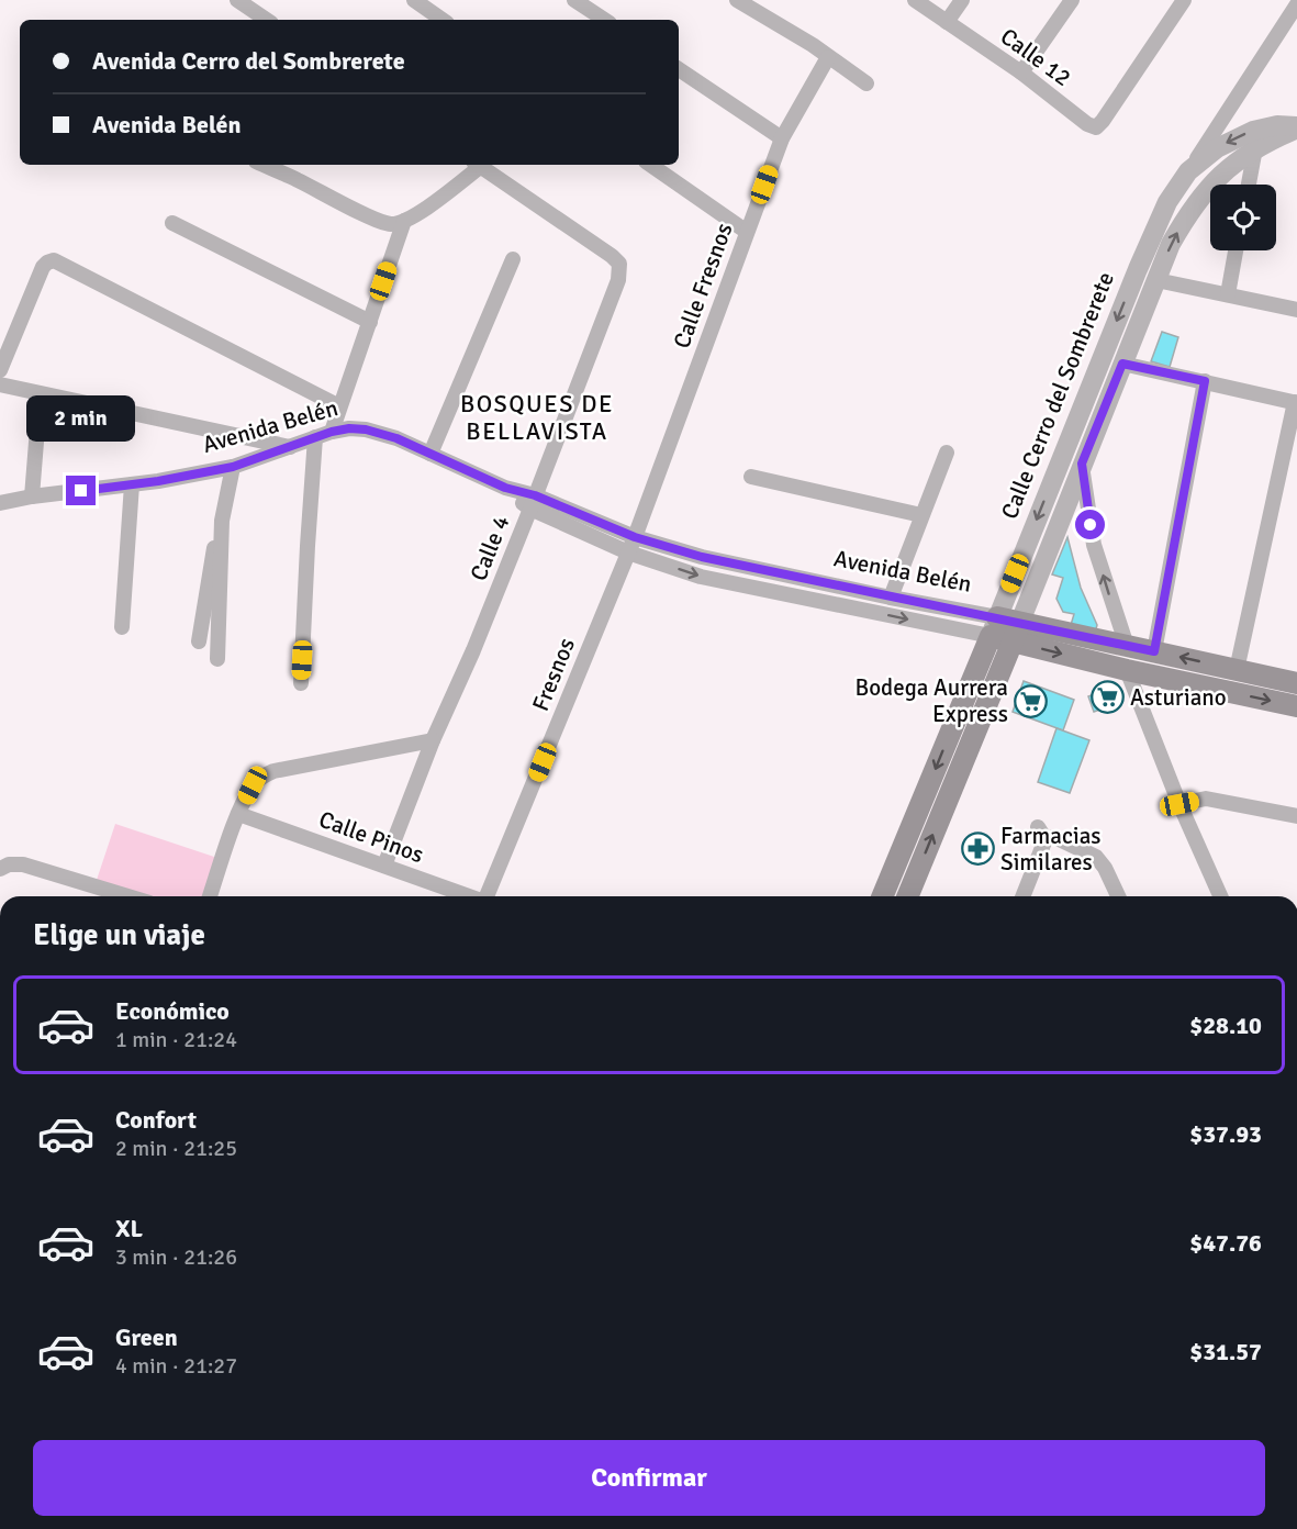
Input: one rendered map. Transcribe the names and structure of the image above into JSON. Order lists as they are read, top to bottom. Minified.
{"streets":{"main road":["Calle Cerro del Sombrerete","Avenida Belén"],"street":["Calle 12","Calle Fresnos","Calle 4","Fresnos","Calle Pinos"]},"crossings":[["Calle Fresnos","Avenida Belén"],["Calle Fresnos","Fresnos"],["Calle Cerro del Sombrerete","Avenida Belén"],["Avenida Belén","Calle 4"],["Avenida Belén","Fresnos"],["Calle 4","Calle Pinos"]],"districts":["BOSQUES DE BELLAVISTA"],"places":{"supermarket":["Asturiano","Bodega Aurrera Express"],"pharmacy":["Farmacias Similares"]},"page":{"banner":["Avenida Cerro del Sombrerete","Avenida Belén"],"bubble":"2 min","heading":"Elige un viaje","list":[{"name":"Económico","note":"1 min · 21:24","value":"$28.10"},{"name":"Confort","note":"2 min · 21:25","value":"$37.93"},{"name":"XL","note":"3 min · 21:26","value":"$47.76"},{"name":"Green","note":"4 min · 21:27","value":"$31.57"}],"buttons":"Confirmar"}}
